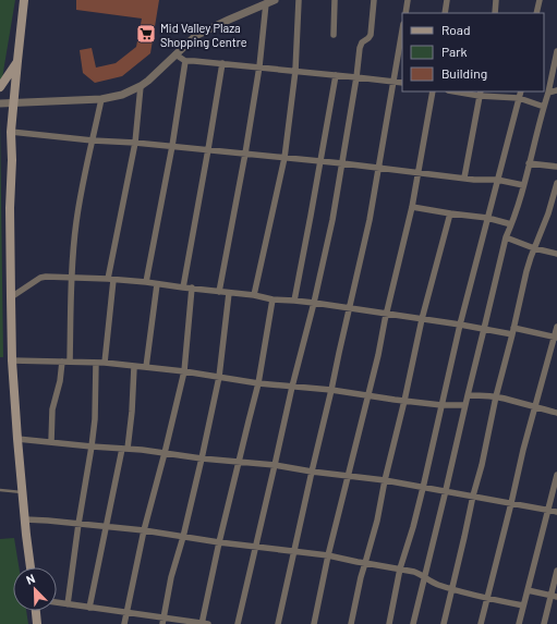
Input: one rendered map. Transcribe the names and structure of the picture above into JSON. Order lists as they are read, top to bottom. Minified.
{"places":{"supermarket":["Mid Valley Plaza Shopping Centre"]},"legend":["Road","Park","Building"],"north":"top left"}
